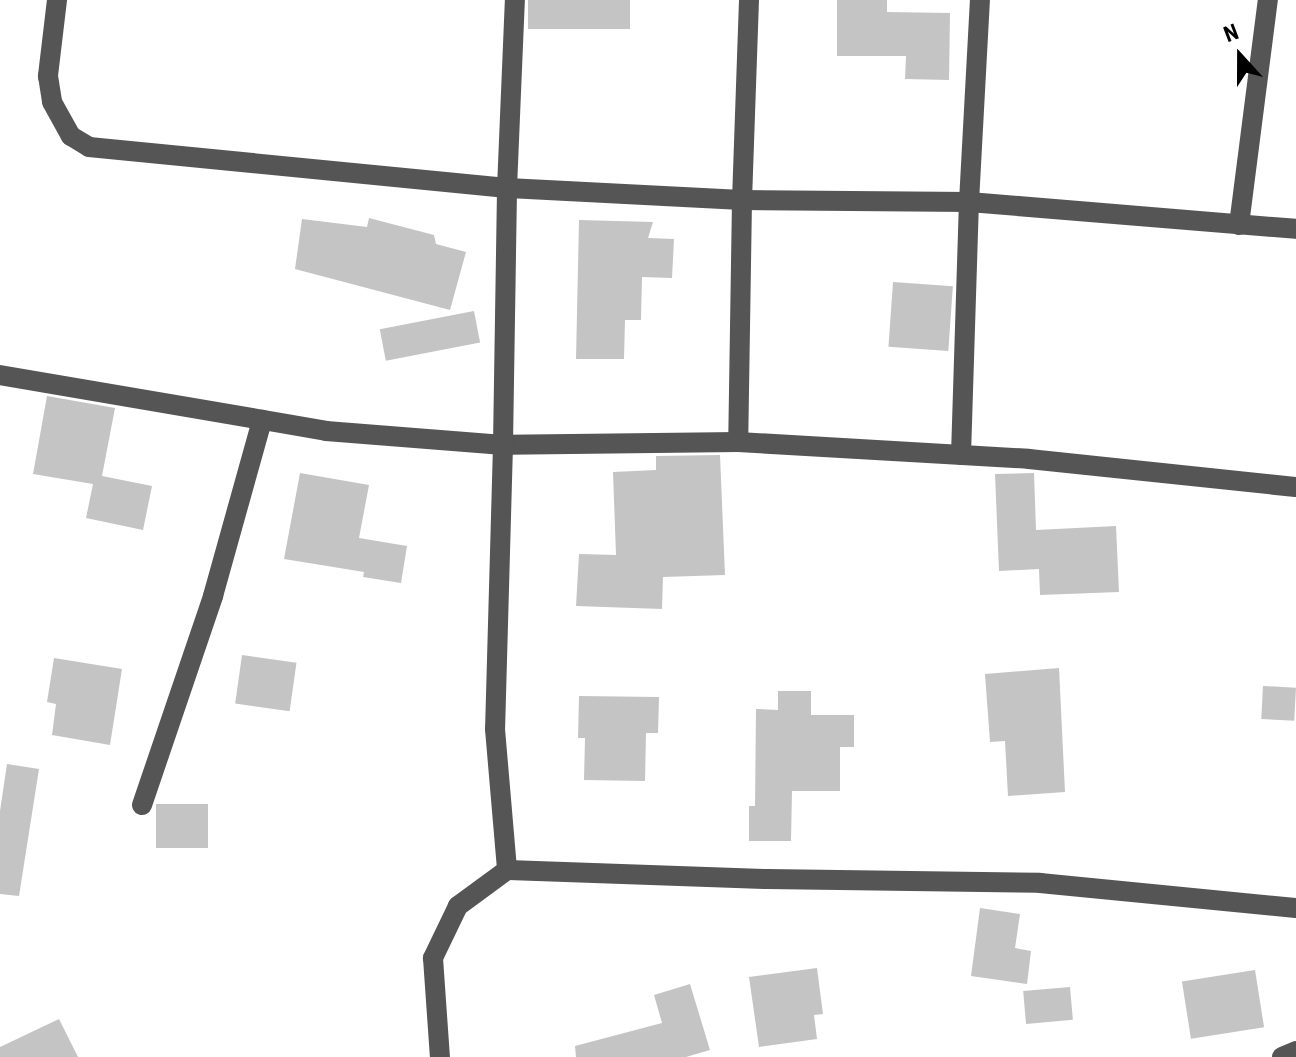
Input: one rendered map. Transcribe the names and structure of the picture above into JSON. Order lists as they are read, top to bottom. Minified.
{"north":"top"}
